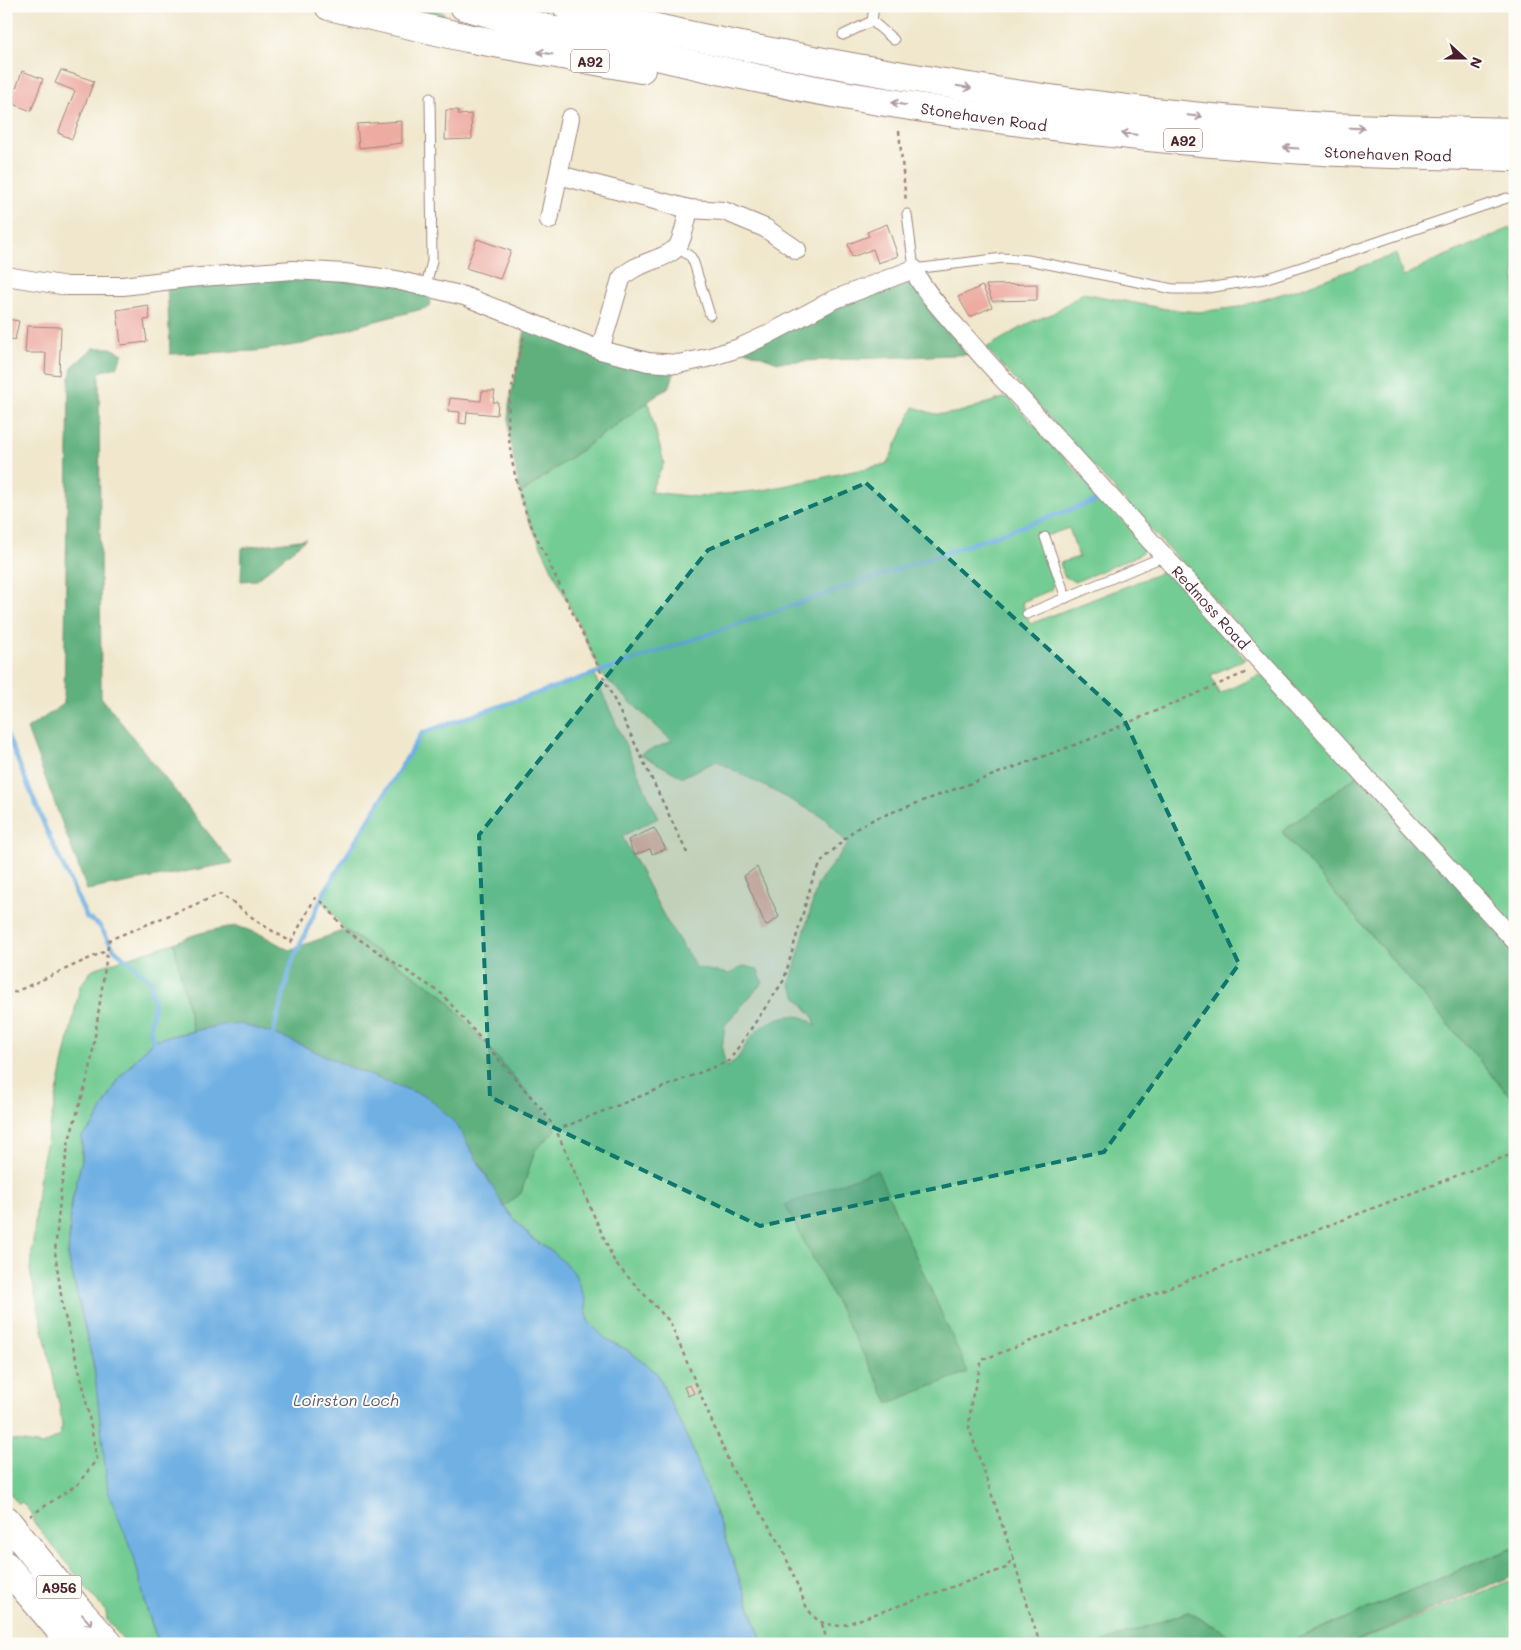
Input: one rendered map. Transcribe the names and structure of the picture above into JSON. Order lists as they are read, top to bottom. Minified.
{"streets":{"main road":["A92","Stonehaven Road","A956"],"street":["Redmoss Road"]},"crossings":[["A92","Stonehaven Road"]],"water":["Loirston Loch"],"north":"right"}
